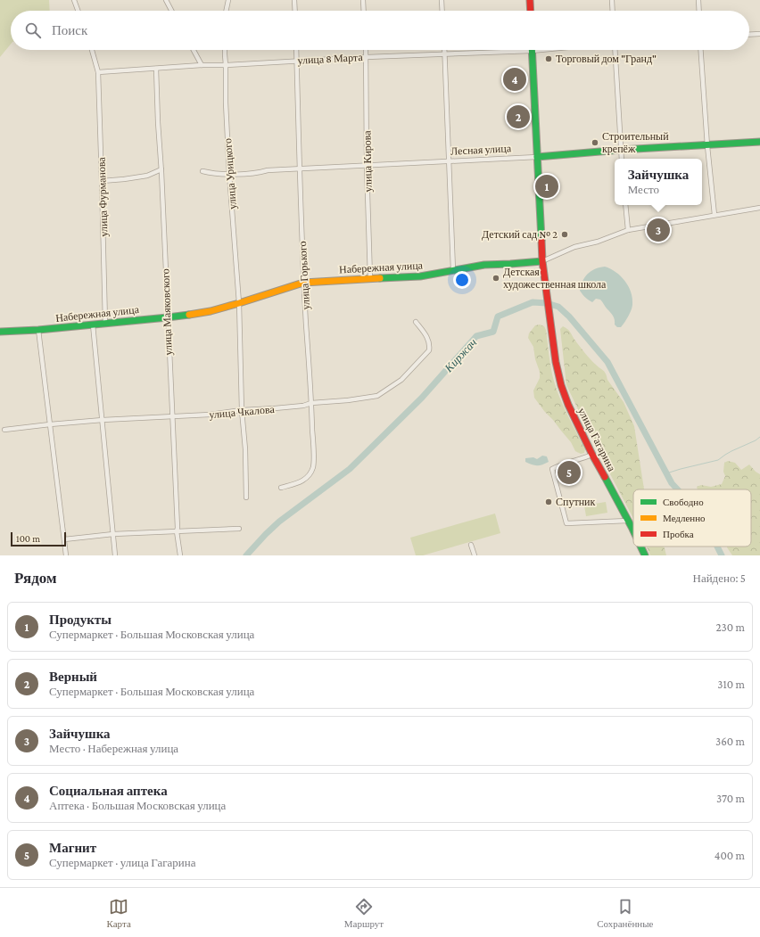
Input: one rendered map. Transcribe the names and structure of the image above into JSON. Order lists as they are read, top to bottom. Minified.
{"streets":{"main road":["Лесная улица","Набережная улица","улица Гагарина"],"street":["улица 8 Марта","улица Кирова","улица Урицкого","улица Фурманова","улица Горького","улица Маяковского","улица Чкалова"]},"crossings":[["улица 8 Марта","улица Кирова"],["улица 8 Марта","улица Урицкого"],["улица 8 Марта","улица Фурманова"],["улица 8 Марта","улица Горького"],["улица 8 Марта","улица Маяковского"],["Лесная улица","улица Кирова"],["Лесная улица","улица Урицкого"],["Лесная улица","улица Горького"],["Лесная улица","улица Гагарина"],["улица Кирова","Набережная улица"],["улица Урицкого","Набережная улица"],["улица Урицкого","улица Чкалова"],["улица Фурманова","Набережная улица"],["Набережная улица","улица Горького"],["Набережная улица","улица Маяковского"],["Набережная улица","улица Гагарина"],["улица Горького","улица Чкалова"],["улица Маяковского","улица Чкалова"]],"water":["Киржач"],"places":["Торговый дом \"Гранд\"","Строительный крепёж","Детский сад № 2","Детская художественная школа","Спутник"],"legend":["Свободно","Медленно","Пробка"],"scale_bar":"100 m","page":{"search":"Поиск","pins":["4","2","1","3","5"],"popup":["Зайчушка","Место"],"scale":"100 m","heading":["Рядом","Найдено: 5"],"list":[{"mark":"1","name":"Продукты","note":"Супермаркет · Большая Московская улица","value":"230 m"},{"mark":"2","name":"Верный","note":"Супермаркет · Большая Московская улица","value":"310 m"},{"mark":"3","name":"Зайчушка","note":"Место · Набережная улица","value":"360 m"},{"mark":"4","name":"Социальная аптека","note":"Аптека · Большая Московская улица","value":"370 m"},{"mark":"5","name":"Магнит","note":"Супермаркет · улица Гагарина","value":"400 m"}],"nav":["Карта","Маршрут","Сохранённые"]}}
